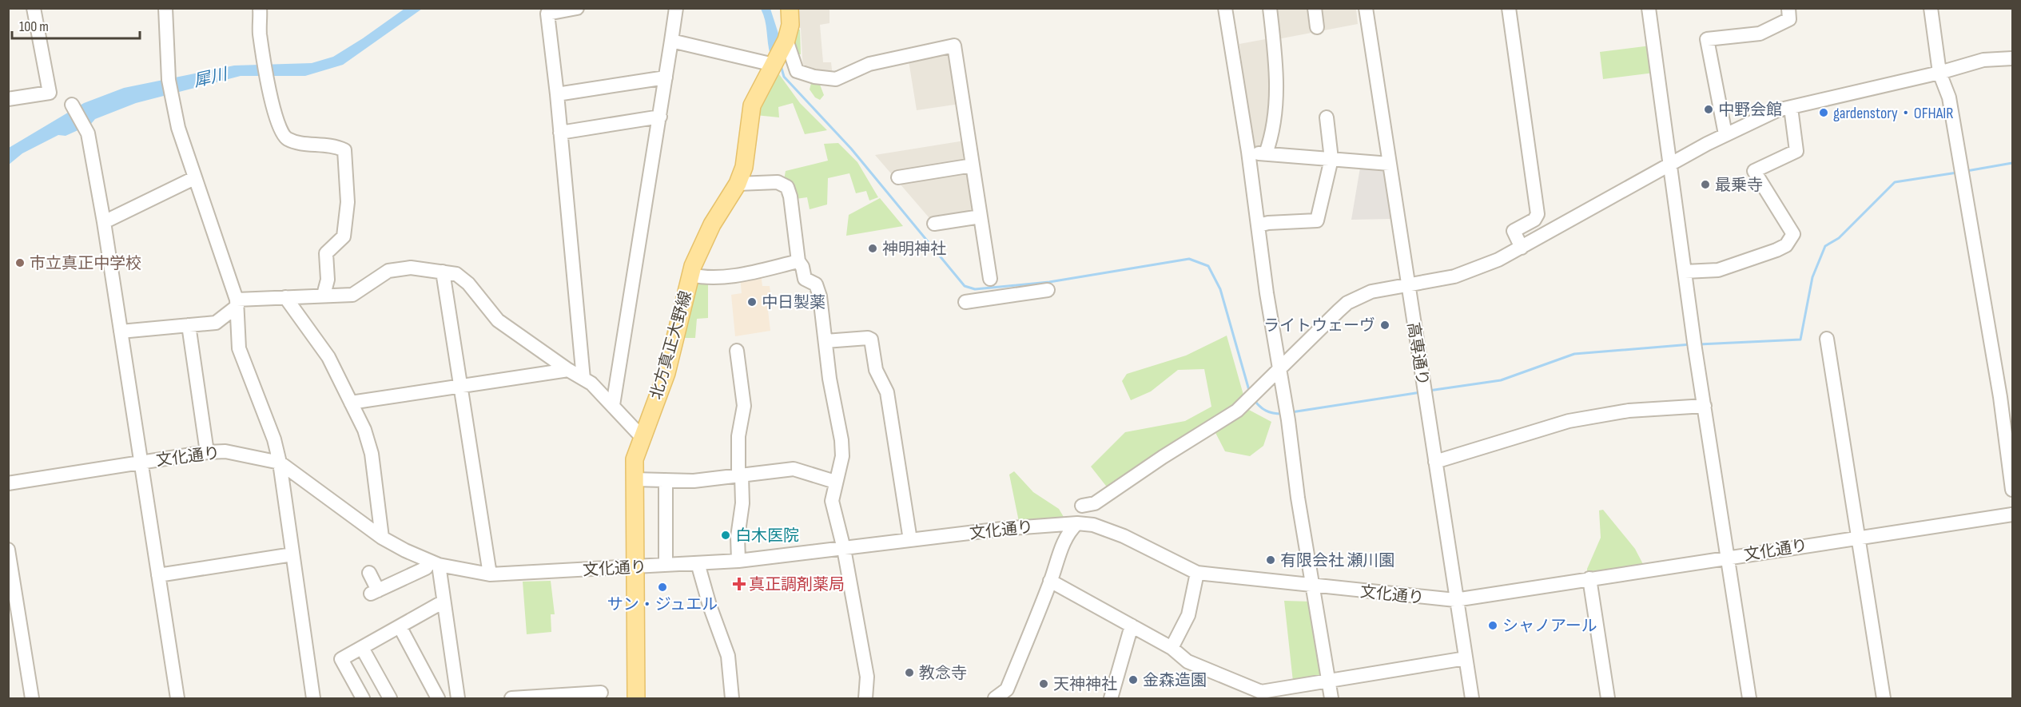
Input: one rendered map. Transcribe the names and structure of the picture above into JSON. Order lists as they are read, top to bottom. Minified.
{"streets":{"main road":["北方真正大野線"],"street":["高専通り","文化通り"]},"crossings":[["北方真正大野線","文化通り"],["高専通り","文化通り"]],"water":["犀川"],"places":{"other":["中野会館","gardenstory・OFHAIR","最乗寺","神明神社","市立真正中学校","中日製薬","ライトウェーヴ","白木医院","有限会社 瀬川園","サン・ジュエル","シャノアール","教念寺","金森造園","天神神社"],"health":["真正調剤薬局"]},"scale_bar":"100 m"}
